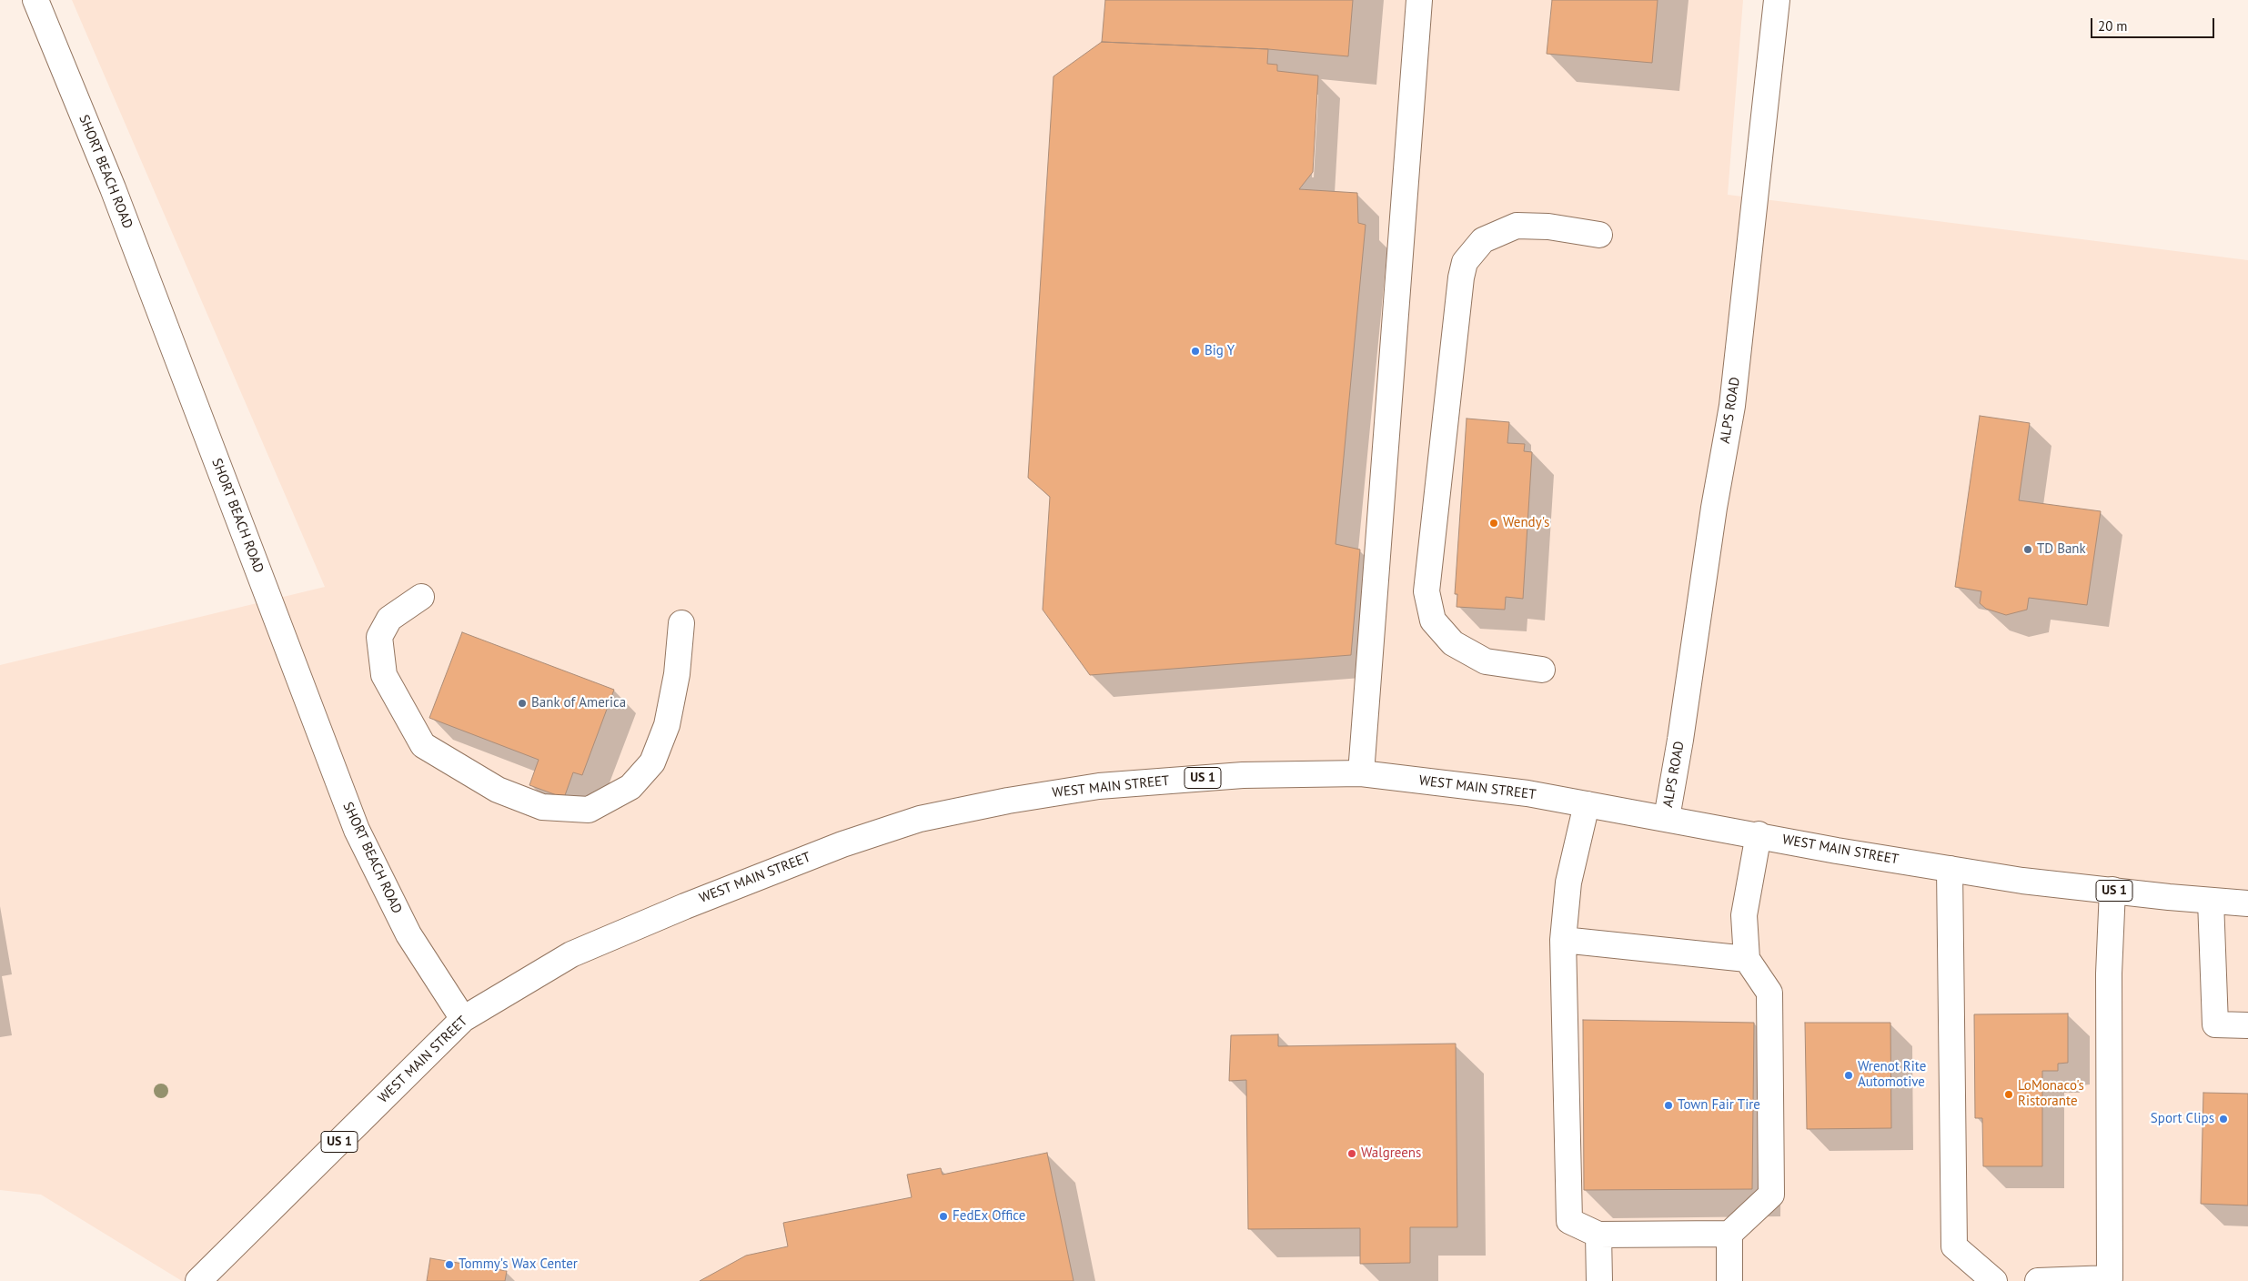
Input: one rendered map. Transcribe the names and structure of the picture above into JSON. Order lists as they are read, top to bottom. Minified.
{"streets":{"main road":["SHORT BEACH ROAD","ALPS ROAD","US 1","WEST MAIN STREET"]},"crossings":[["SHORT BEACH ROAD","WEST MAIN STREET"],["ALPS ROAD","WEST MAIN STREET"]],"places":["Big Y","Wendy's","TD Bank","Bank of America","Wrenot Rite Automotive","LoMonaco's Ristorante","Town Fair Tire","Sport Clips","Walgreens","FedEx Office","Tommy's Wax Center"],"scale_bar":"20 m"}
